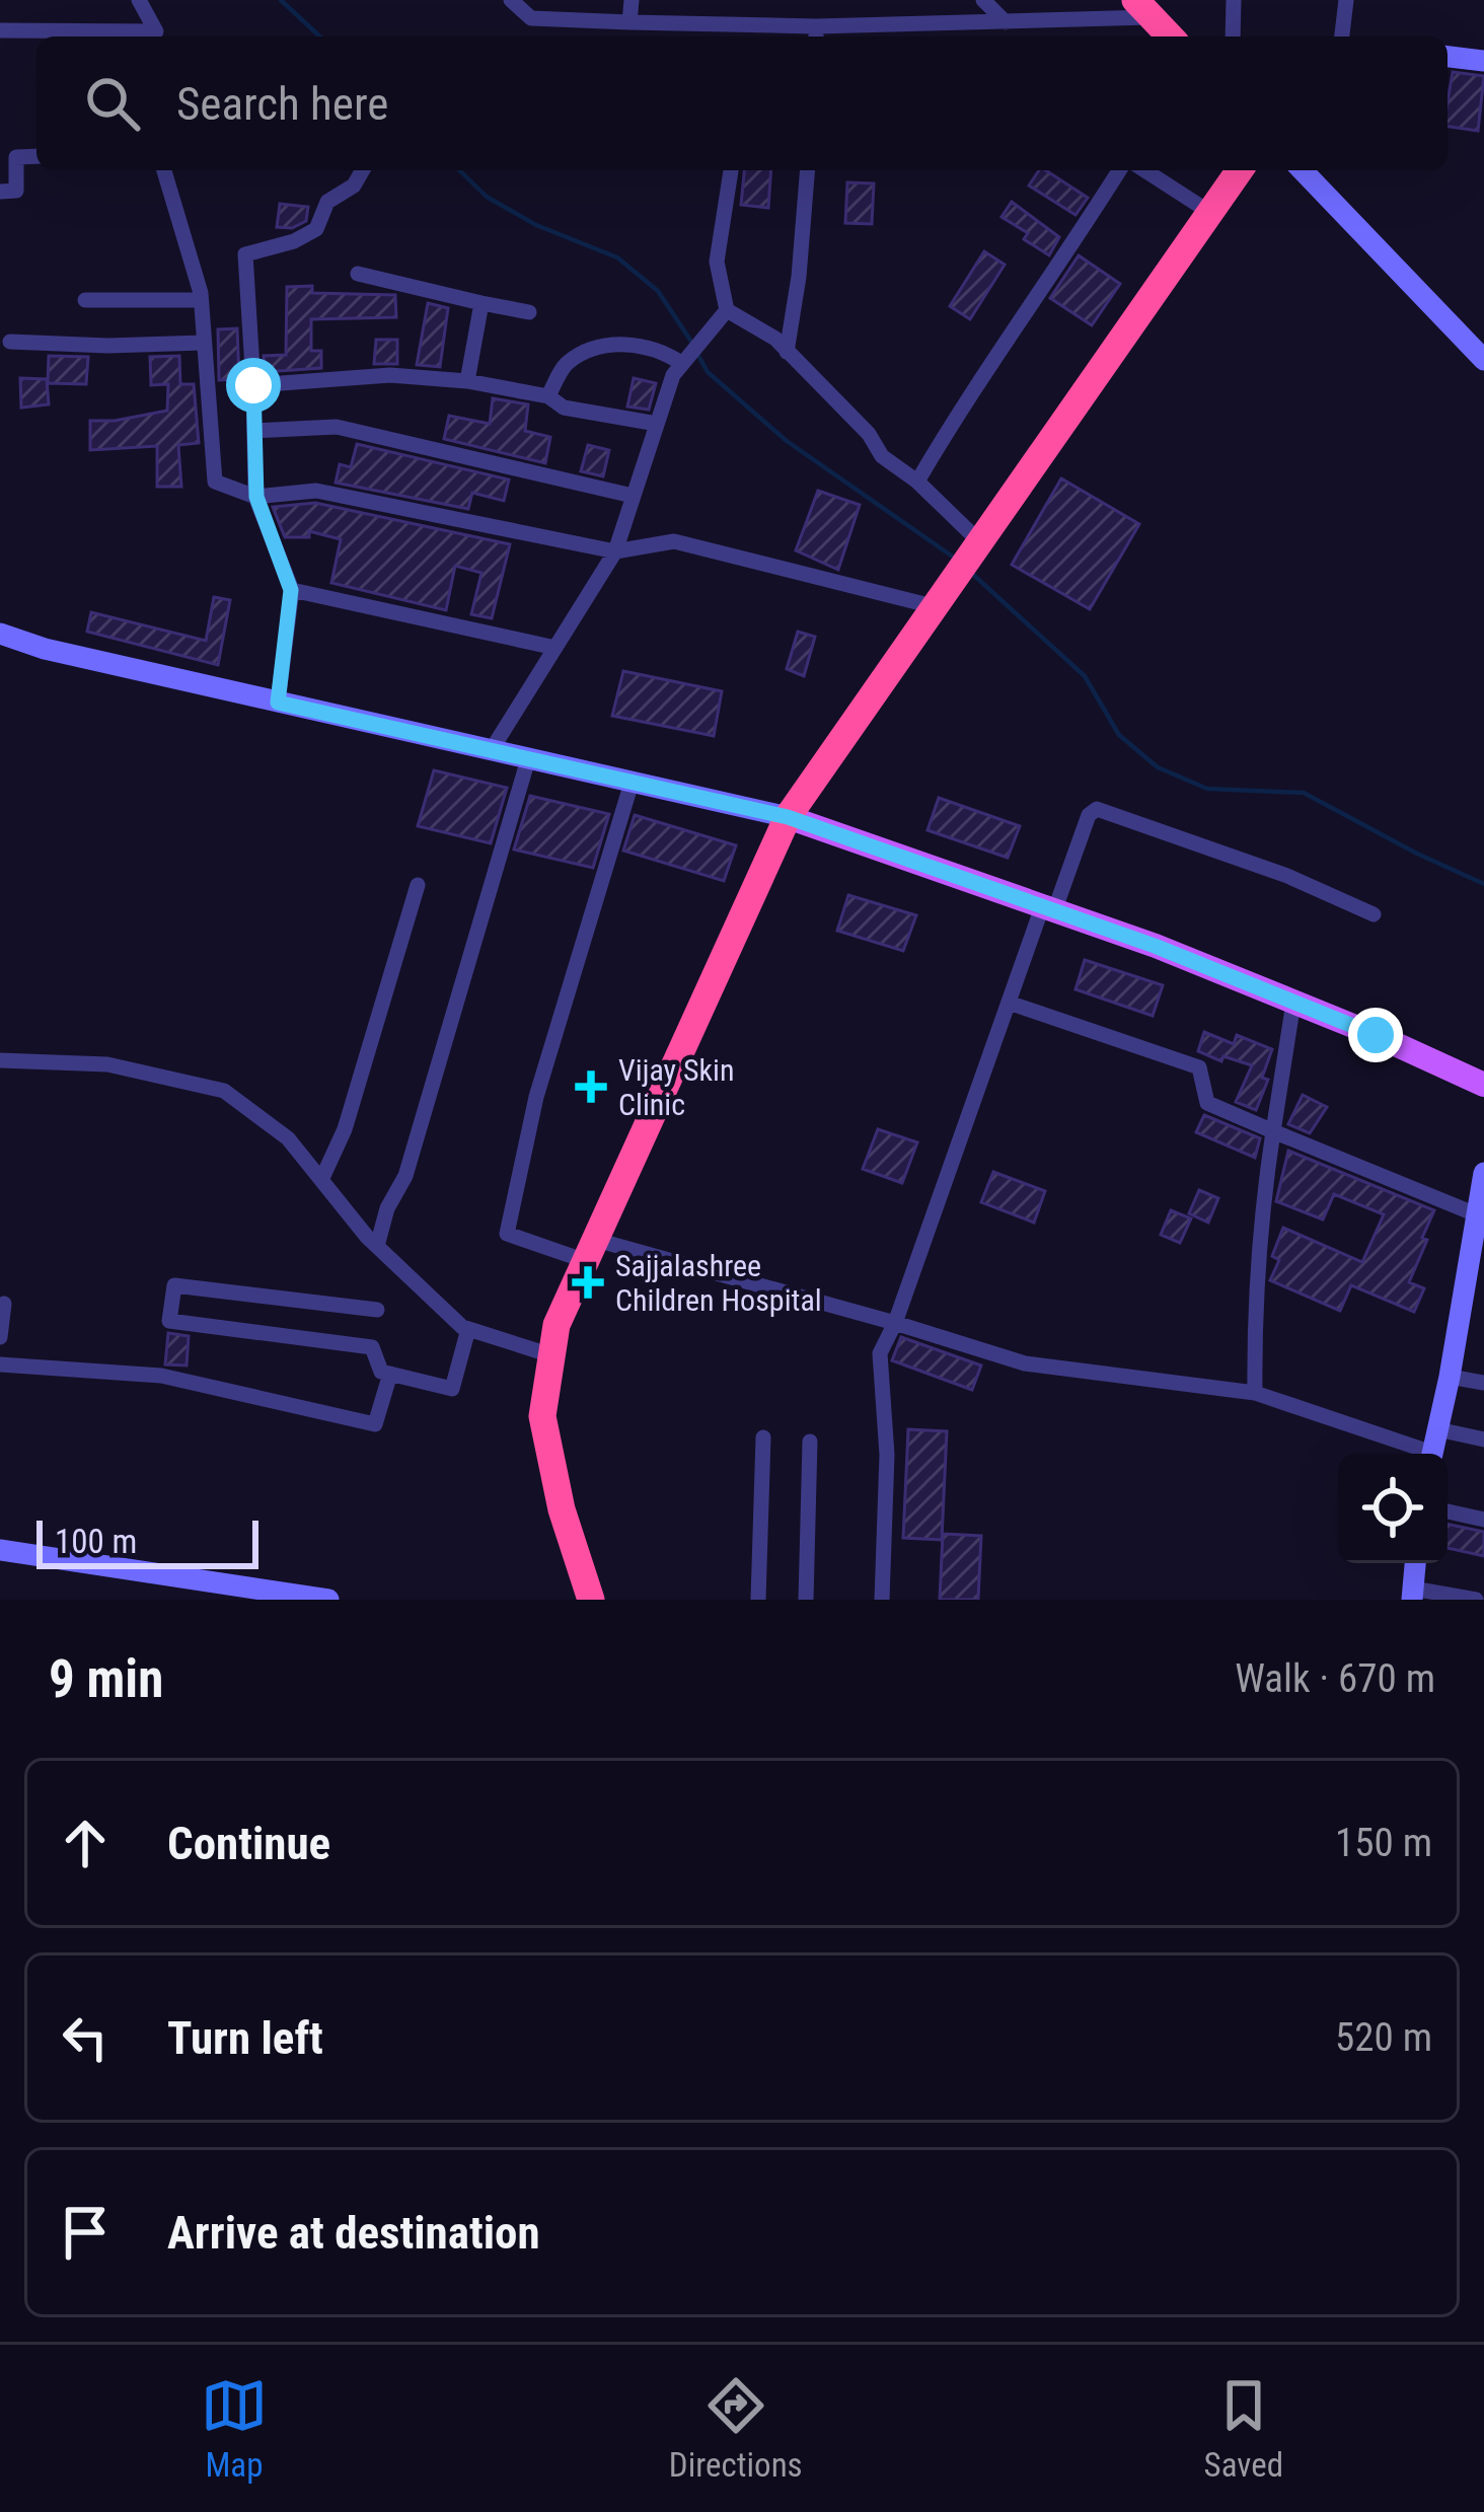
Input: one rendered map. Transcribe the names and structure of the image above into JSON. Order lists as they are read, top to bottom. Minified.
{"places":{"health":["Vijay Skin Clinic","Sajjalashree Children Hospital"]},"scale_bar":"100 m","page":{"search":"Search here","scale":"100 m","heading":["9 min","Walk · 670 m"],"list":[["Continue","150 m"],["Turn left","520 m"],"Arrive at destination"],"nav":["Map","Directions","Saved"]}}
